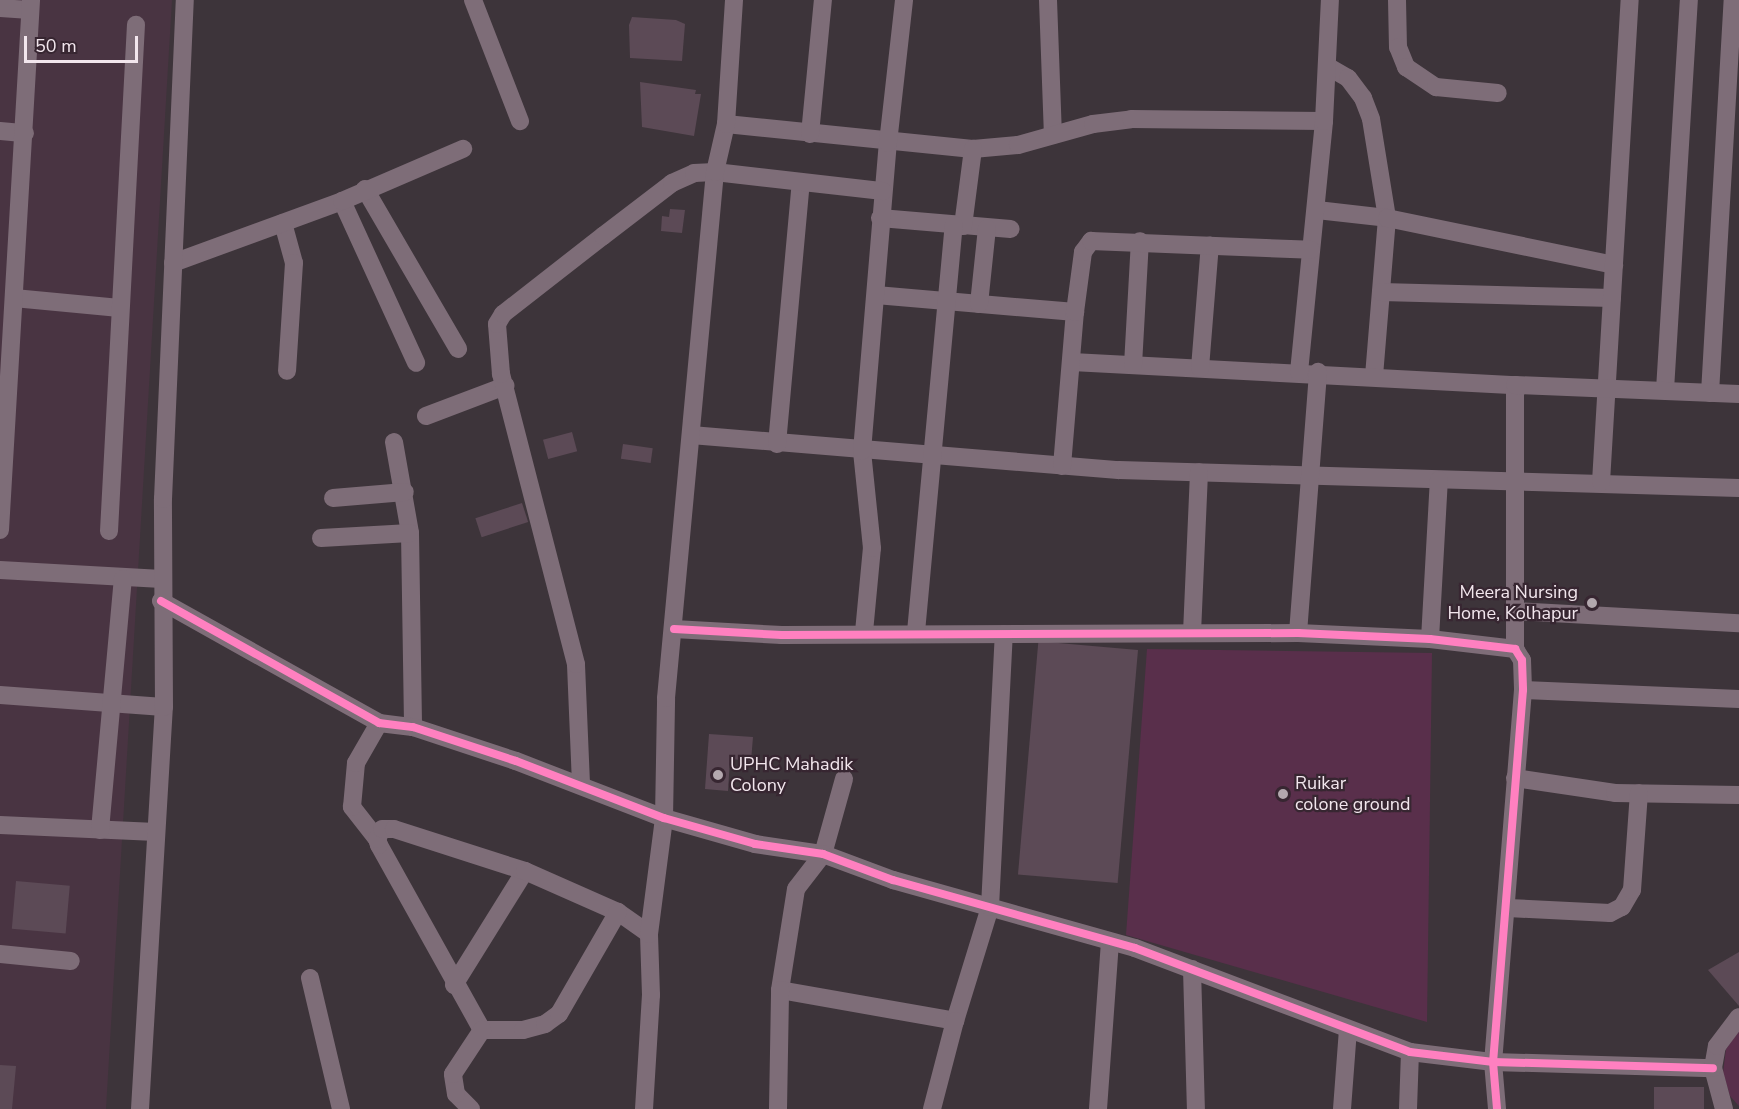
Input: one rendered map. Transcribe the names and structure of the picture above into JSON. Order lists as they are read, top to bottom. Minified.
{"places":["Meera Nursing Home, Kolhapur","UPHC Mahadik Colony","Ruikar colone ground"],"scale_bar":"50 m"}
